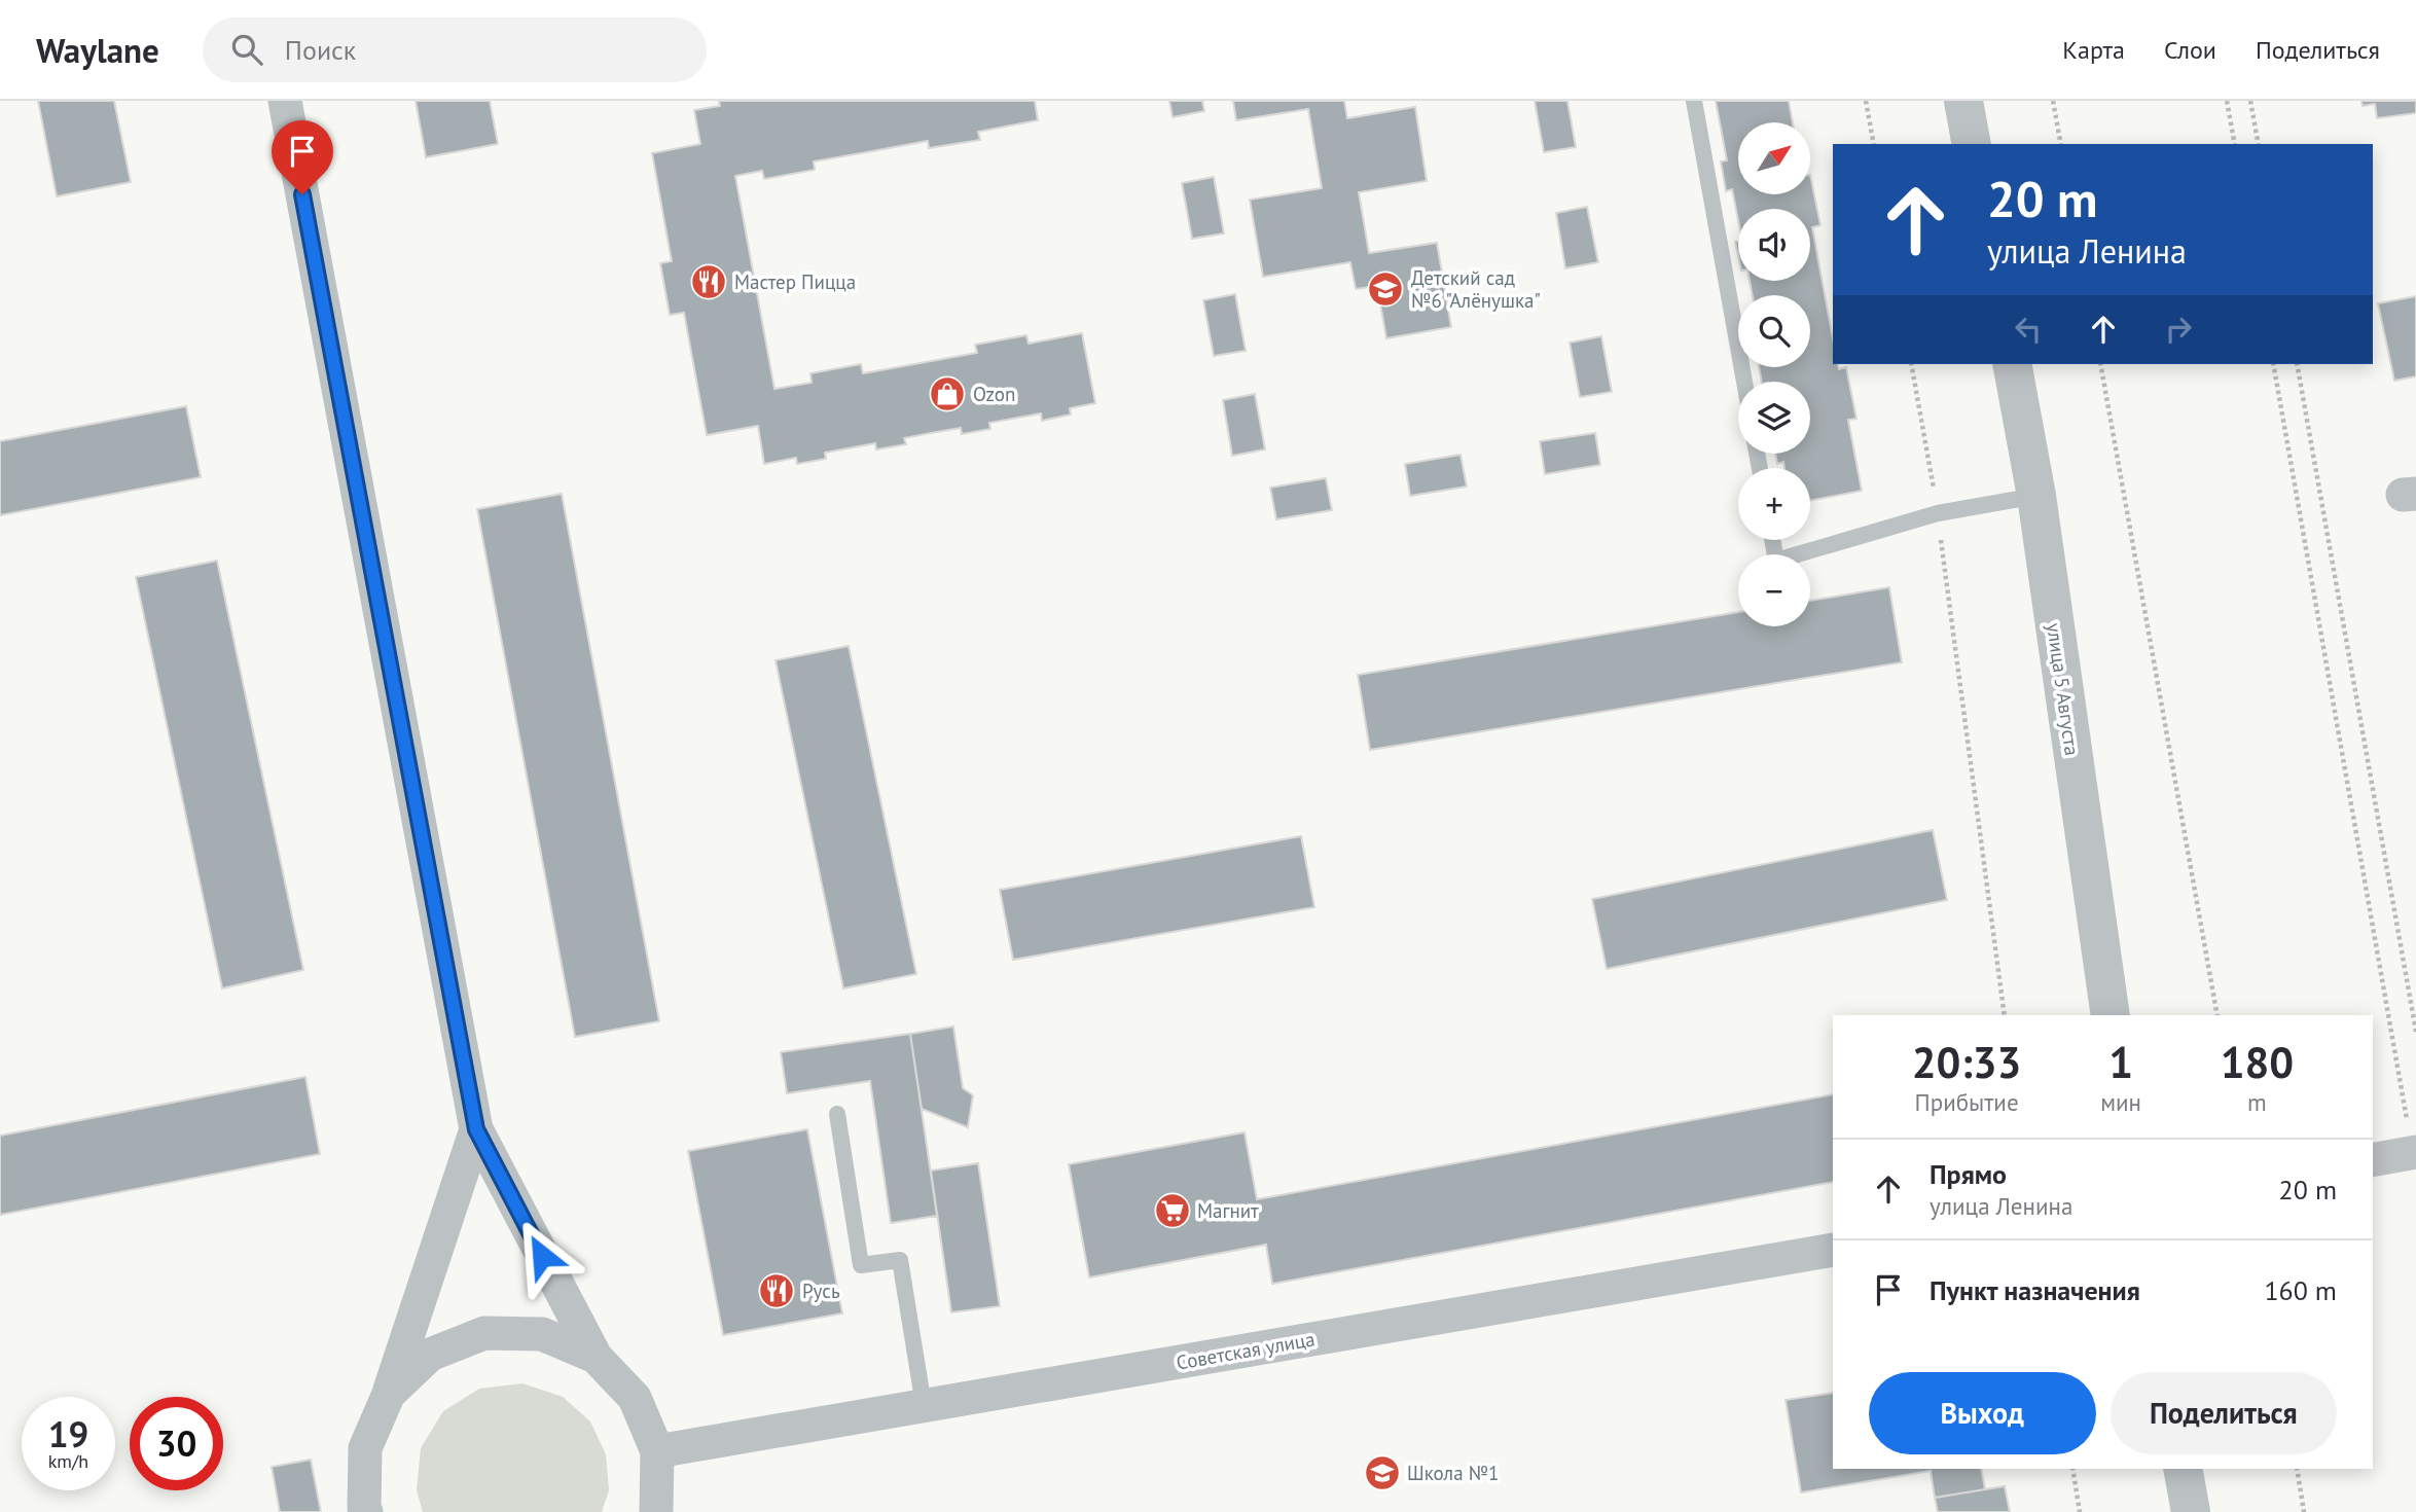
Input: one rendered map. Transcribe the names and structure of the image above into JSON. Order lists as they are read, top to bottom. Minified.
{"streets":{"street":["улица 5 Августа","Советская улица"]},"places":{"restaurant":["Мастер Пицца","Русь"],"school or university":["Детский сад №6 \"Алёнушка\"","Школа №1"],"shop":["Ozon"],"supermarket":["Магнит"]},"north":"top right","page":{"header":"Waylane","search":"Поиск","nav":["Карта","Слои","Поделиться"],"map_buttons":["+","−"],"turn":["20 m","улица Ленина"],"eta":["20:33","Прибытие","1","мин","180","m"],"list":[{"name":"Прямо","note":"улица Ленина","value":"20 m"},{"name":"Пункт назначения","value":"160 m"}],"buttons":["Выход","Поделиться"],"speed":"19 km/h","limit":"30"}}
